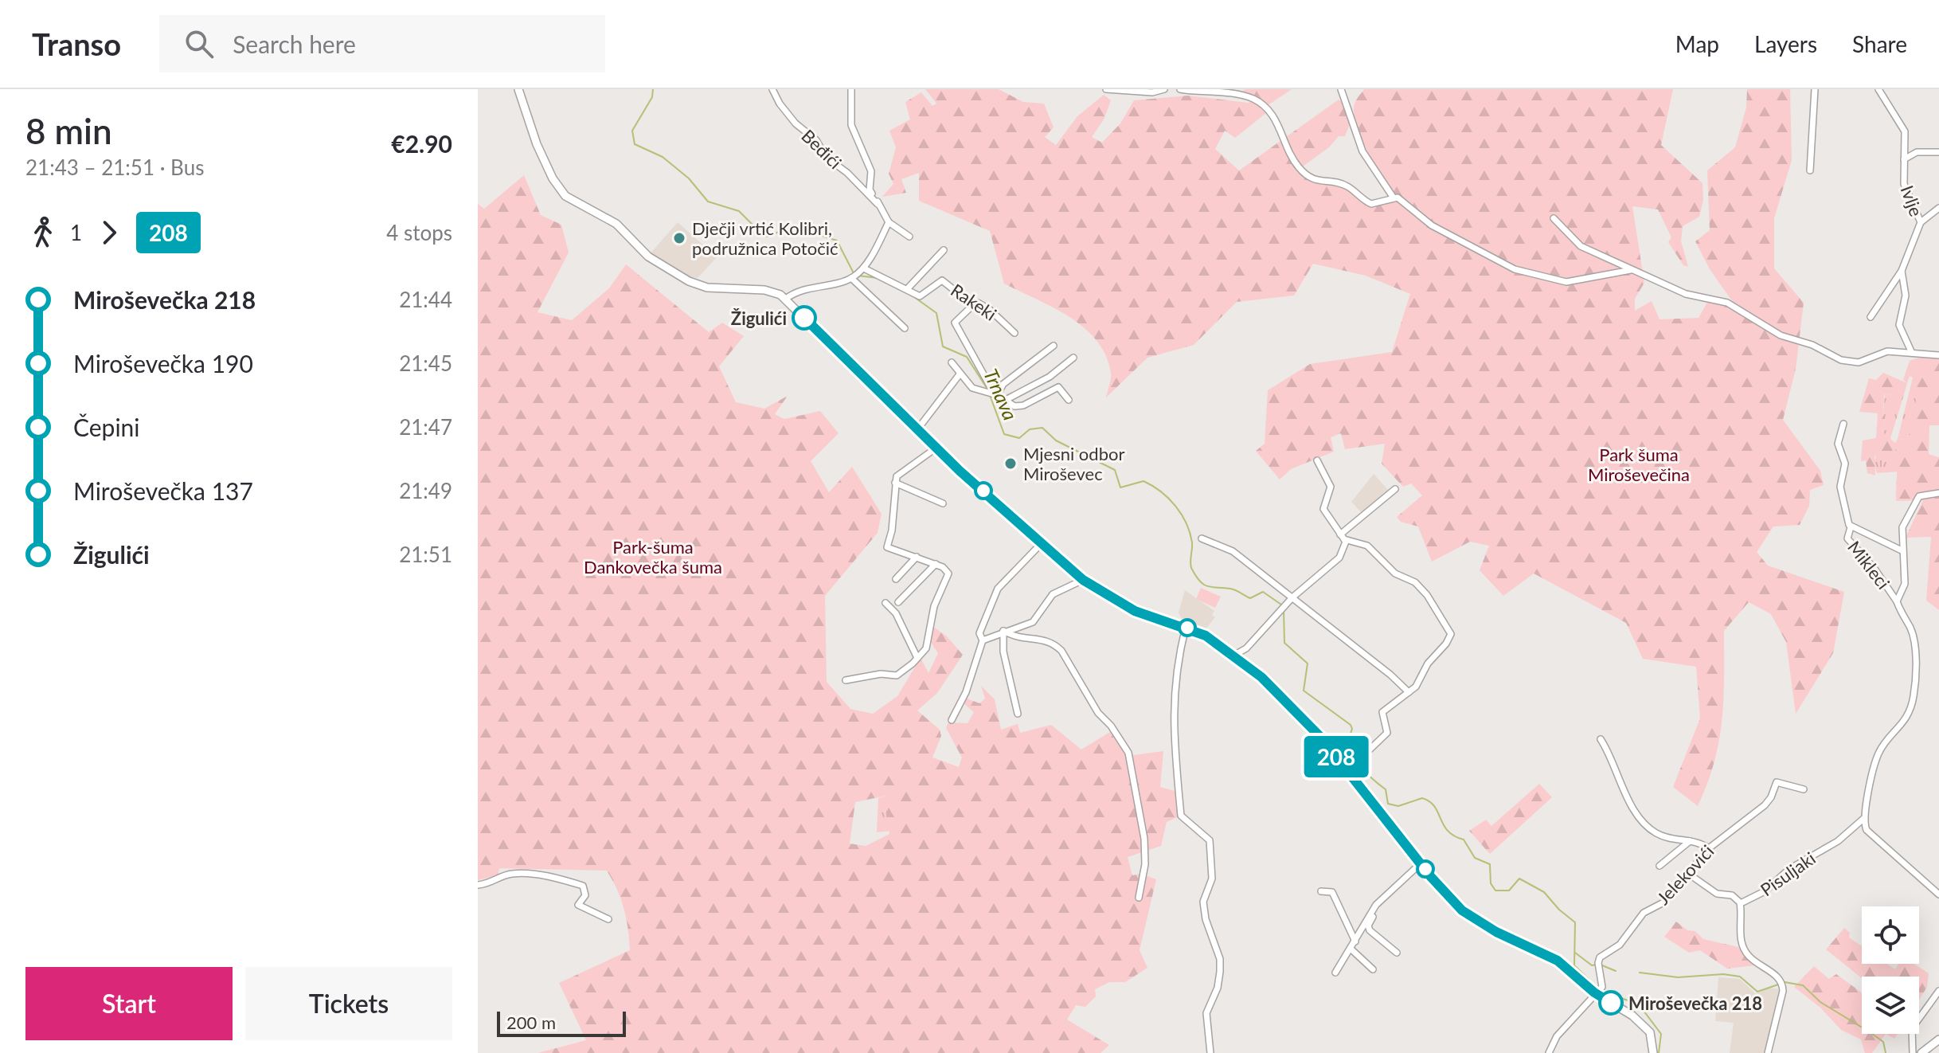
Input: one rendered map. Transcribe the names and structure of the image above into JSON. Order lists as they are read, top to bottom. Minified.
{"streets":{"street":["Beđići","Ivlje","Rakeki","Mikleci","Pisuljaki","Jelekovići"]},"water":["Trnava"],"parks":["Park šuma Miroševečina","Park-šuma Dankovečka šuma"],"places":["Dječji vrtić Kolibri, podružnica Potočić","Žigulići","Mjesni odbor Miroševec","Miroševečka 218"],"lines":["bus line 208"],"scale_bar":"200 m","page":{"header":"Transo","search":"Search here","nav":["Map","Layers","Share"],"heading":["8 min","21:43 – 21:51 · Bus","€2.90"],"on_map":"208","legs":["1","208","4 stops"],"list":[{"name":"Miroševečka 218","value":"21:44"},{"name":"Miroševečka 190","value":"21:45"},{"name":"Čepini","value":"21:47"},{"name":"Miroševečka 137","value":"21:49"},{"name":"Žigulići","value":"21:51"}],"buttons":["Start","Tickets"],"scale":"200 m"}}
